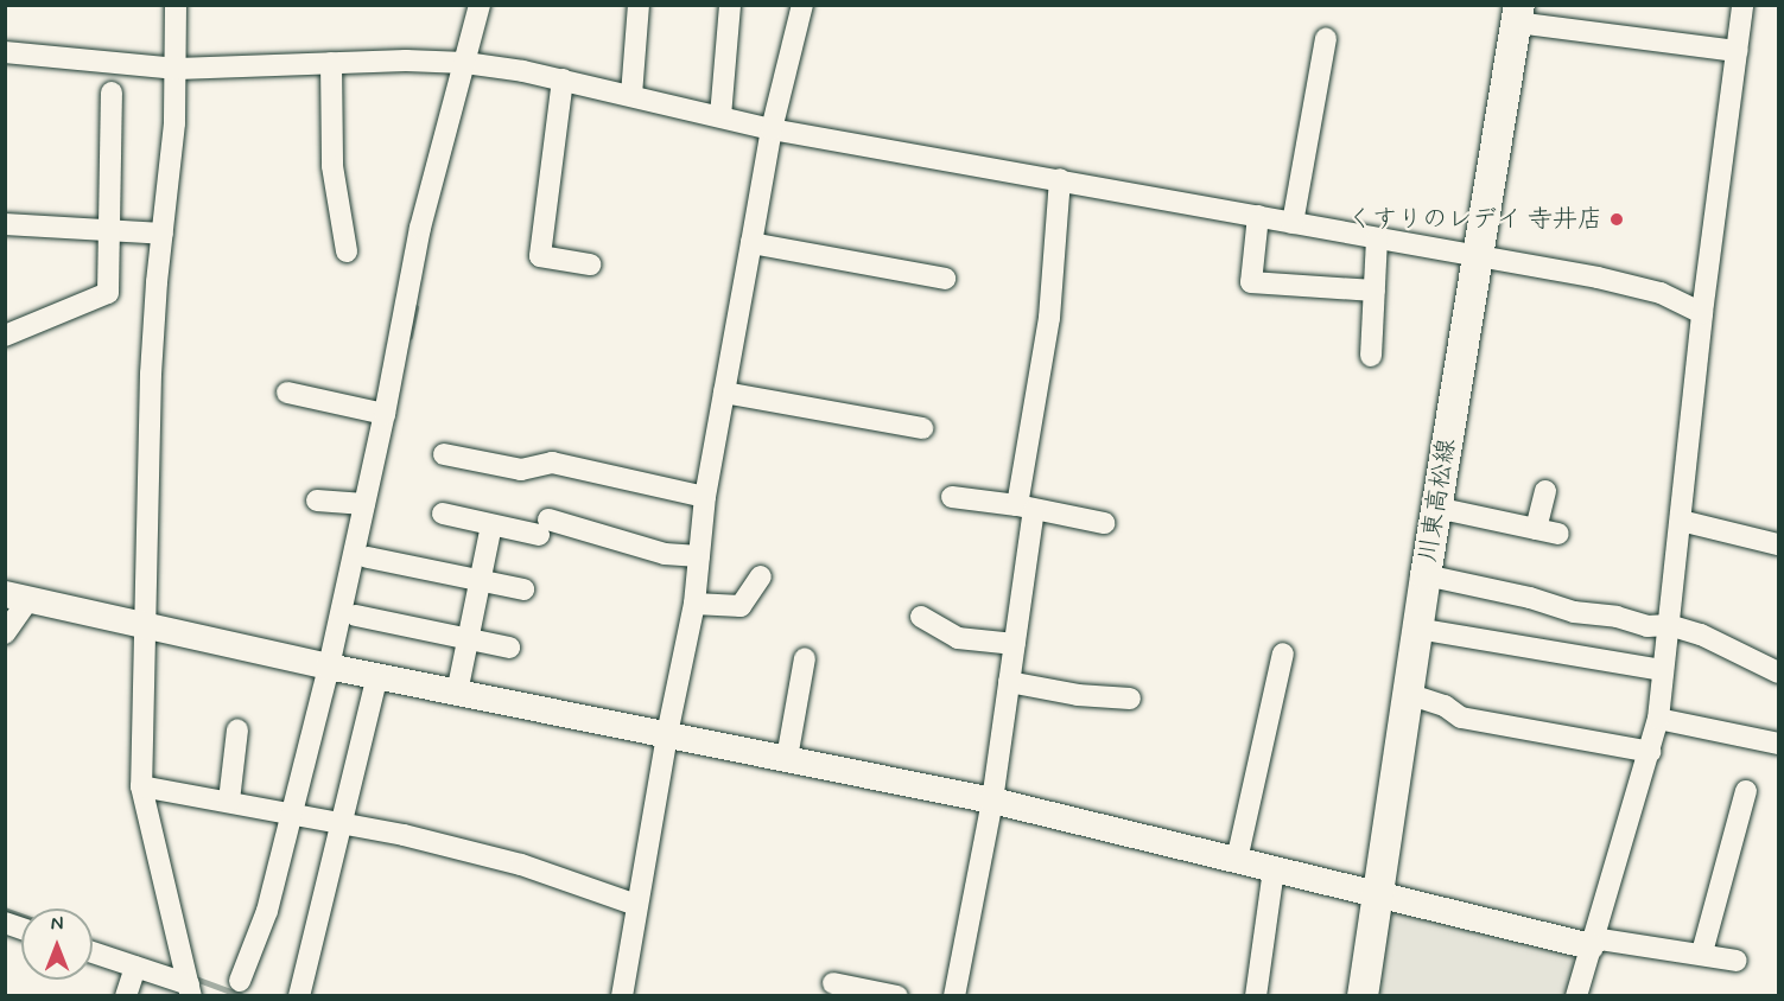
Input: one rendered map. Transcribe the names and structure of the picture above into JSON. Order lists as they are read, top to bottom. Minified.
{"streets":{"main road":["川東高松線"]},"places":["くすりのレデイ 寺井店"],"north":"top"}
